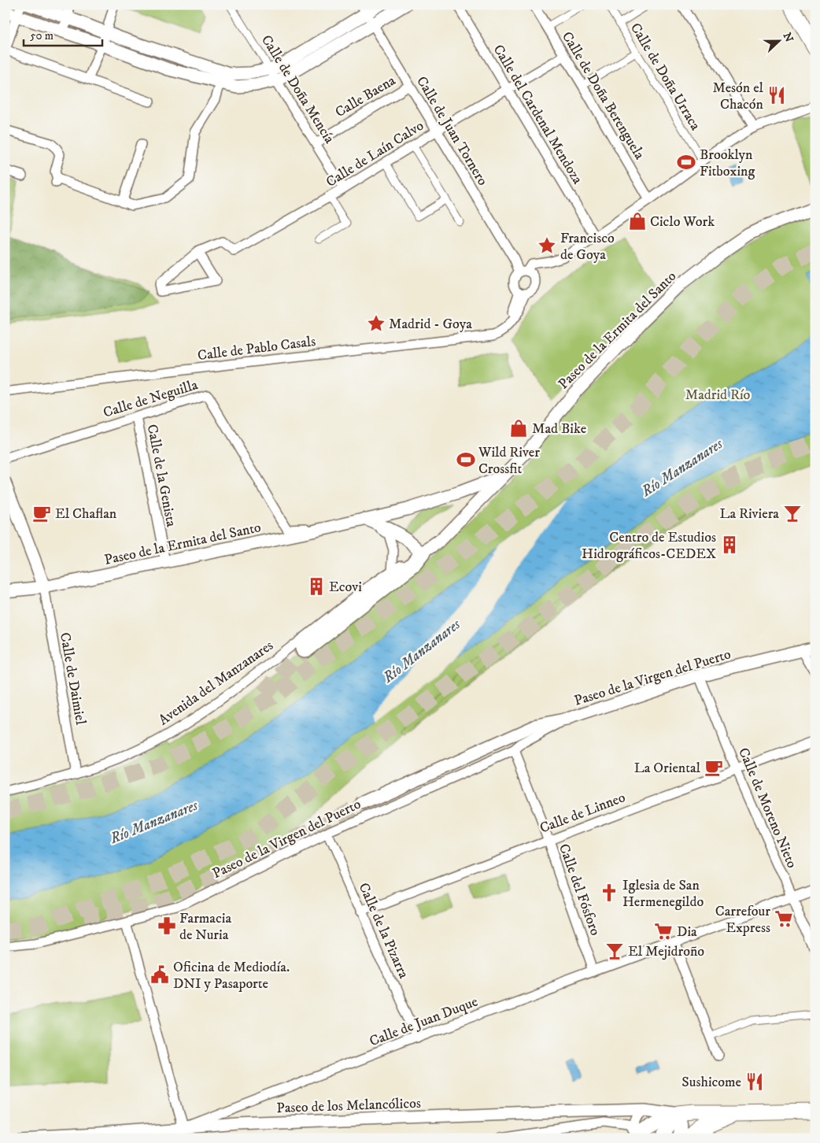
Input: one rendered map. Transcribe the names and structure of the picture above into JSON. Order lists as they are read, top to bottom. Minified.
{"streets":{"street":["Calle de Doña Urraca","Calle de Doña Mencía","Calle de Doña Berenguela","Calle Baena","Calle del Cardenal Mendoza","Calle de Juan Tornero","Calle de Laín Calvo","Paseo de la Ermita del Santo","Calle de Pablo Casals","Calle de Neguilla","Calle de la Genista","Paseo de la Virgen del Puerto","Calle de Daimiel","Avenida del Manzanares","Calle de Moreno Nieto","Calle de Linneo","Calle del Fósforo","Calle de la Pizarra","Calle de Juan Duque","Paseo de los Melancólicos"]},"crossings":[["Calle de Doña Mencía","Calle Baena"],["Calle de Doña Mencía","Calle de Laín Calvo"],["Calle de Doña Berenguela","Calle de Laín Calvo"],["Calle Baena","Calle de Juan Tornero"],["Calle del Cardenal Mendoza","Calle de Laín Calvo"],["Calle de Juan Tornero","Calle de Laín Calvo"],["Calle de Juan Tornero","Calle de Pablo Casals"],["Paseo de la Ermita del Santo","Calle de Neguilla"],["Paseo de la Ermita del Santo","Calle de la Genista"],["Paseo de la Ermita del Santo","Calle de Daimiel"],["Paseo de la Ermita del Santo","Avenida del Manzanares"],["Calle de Neguilla","Calle de la Genista"],["Paseo de la Virgen del Puerto","Calle de Moreno Nieto"],["Paseo de la Virgen del Puerto","Calle del Fósforo"],["Paseo de la Virgen del Puerto","Calle de la Pizarra"],["Calle de Daimiel","Avenida del Manzanares"],["Calle de Moreno Nieto","Calle de Linneo"],["Calle de Moreno Nieto","Calle de Juan Duque"],["Calle de Linneo","Calle del Fósforo"],["Calle de Linneo","Calle de la Pizarra"],["Calle del Fósforo","Calle de Juan Duque"],["Calle de la Pizarra","Calle de Juan Duque"],["Calle de Juan Duque","Paseo de los Melancólicos"]],"water":["Río Manzanares"],"parks":["Madrid Río"],"places":{"restaurant":["Mesón el Chacón","Sushicome"],"sports":["Brooklyn Fitboxing","Wild River Crossfit"],"shop":["Ciclo Work","Mad Bike"],"place":["Francisco de Goya","Madrid - Goya"],"cafe":["El Chaflan","La Oriental"],"bar":["La Riviera","El Mejidroño"],"building":["Centro de Estudios Hidrográficos-CEDEX","Ecovi"],"church":["Iglesia de San Hermenegildo"],"supermarket":["Carrefour Express","Dia"],"pharmacy":["Farmacia de Nuria"],"public building":["Oficina de Mediodía. DNI y Pasaporte"]},"scale_bar":"50 m","north":"right"}
